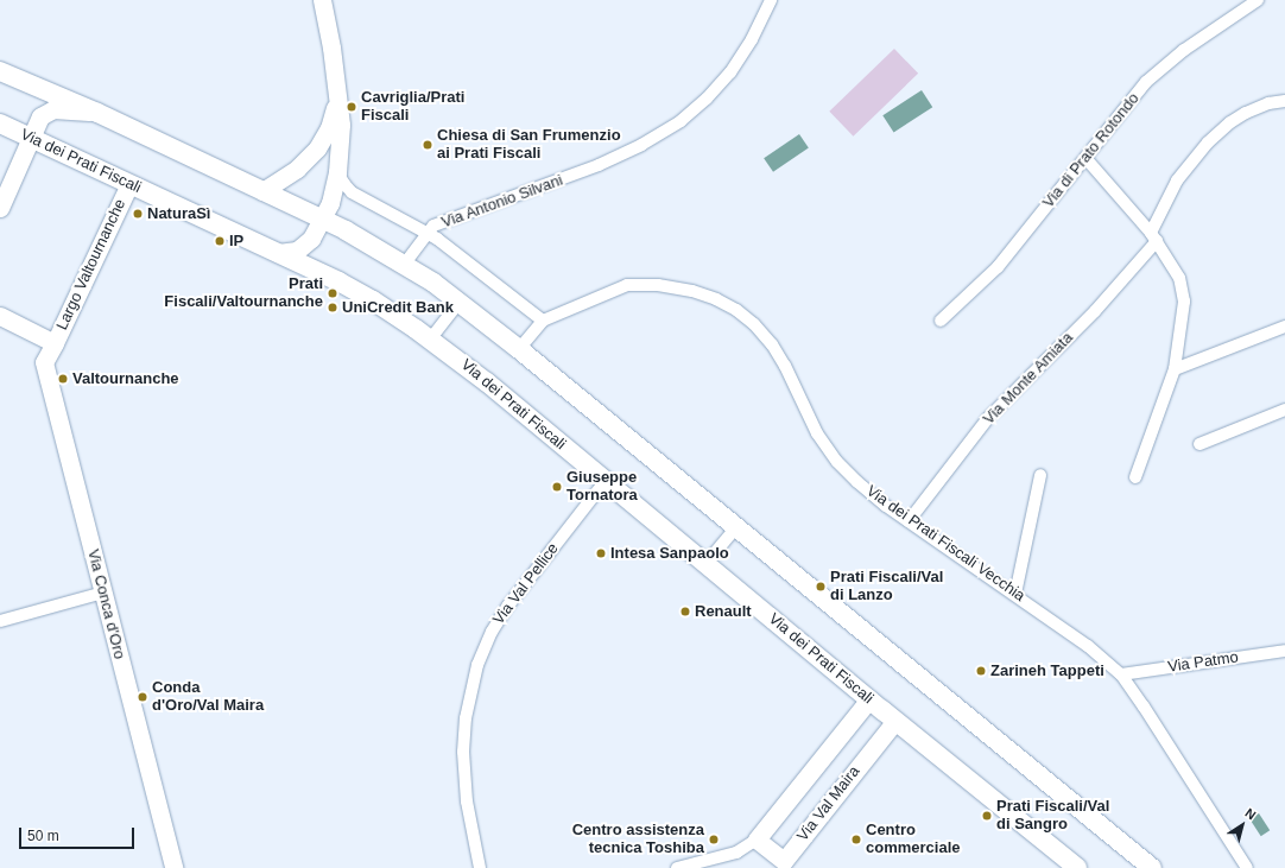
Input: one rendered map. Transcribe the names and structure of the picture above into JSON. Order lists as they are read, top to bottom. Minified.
{"streets":{"main road":["Via dei Prati Fiscali"],"street":["Via di Prato Rotondo","Via Antonio Silvani","Largo Valtournanche","Via Monte Amiata","Via dei Prati Fiscali Vecchia","Via Val Pellice","Via Conca d'Oro","Via Patmo","Via Val Maira"]},"crossings":[["Via dei Prati Fiscali","Largo Valtournanche"],["Via dei Prati Fiscali","Via Val Pellice"],["Via dei Prati Fiscali","Via Val Maira"],["Largo Valtournanche","Via Conca d'Oro"],["Via Monte Amiata","Via dei Prati Fiscali Vecchia"],["Via dei Prati Fiscali Vecchia","Via Patmo"]],"places":["Cavriglia/Prati Fiscali","Chiesa di San Frumenzio ai Prati Fiscali","NaturaSì","IP","Prati Fiscali/Valtournanche","UniCredit Bank","Valtournanche","Giuseppe Tornatora","Intesa Sanpaolo","Prati Fiscali/Val di Lanzo","Renault","Zarineh Tappeti","Conda d'Oro/Val Maira","Prati Fiscali/Val di Sangro","Centro assistenza tecnica Toshiba","Centro commerciale"],"scale_bar":"50 m","north":"top right"}
